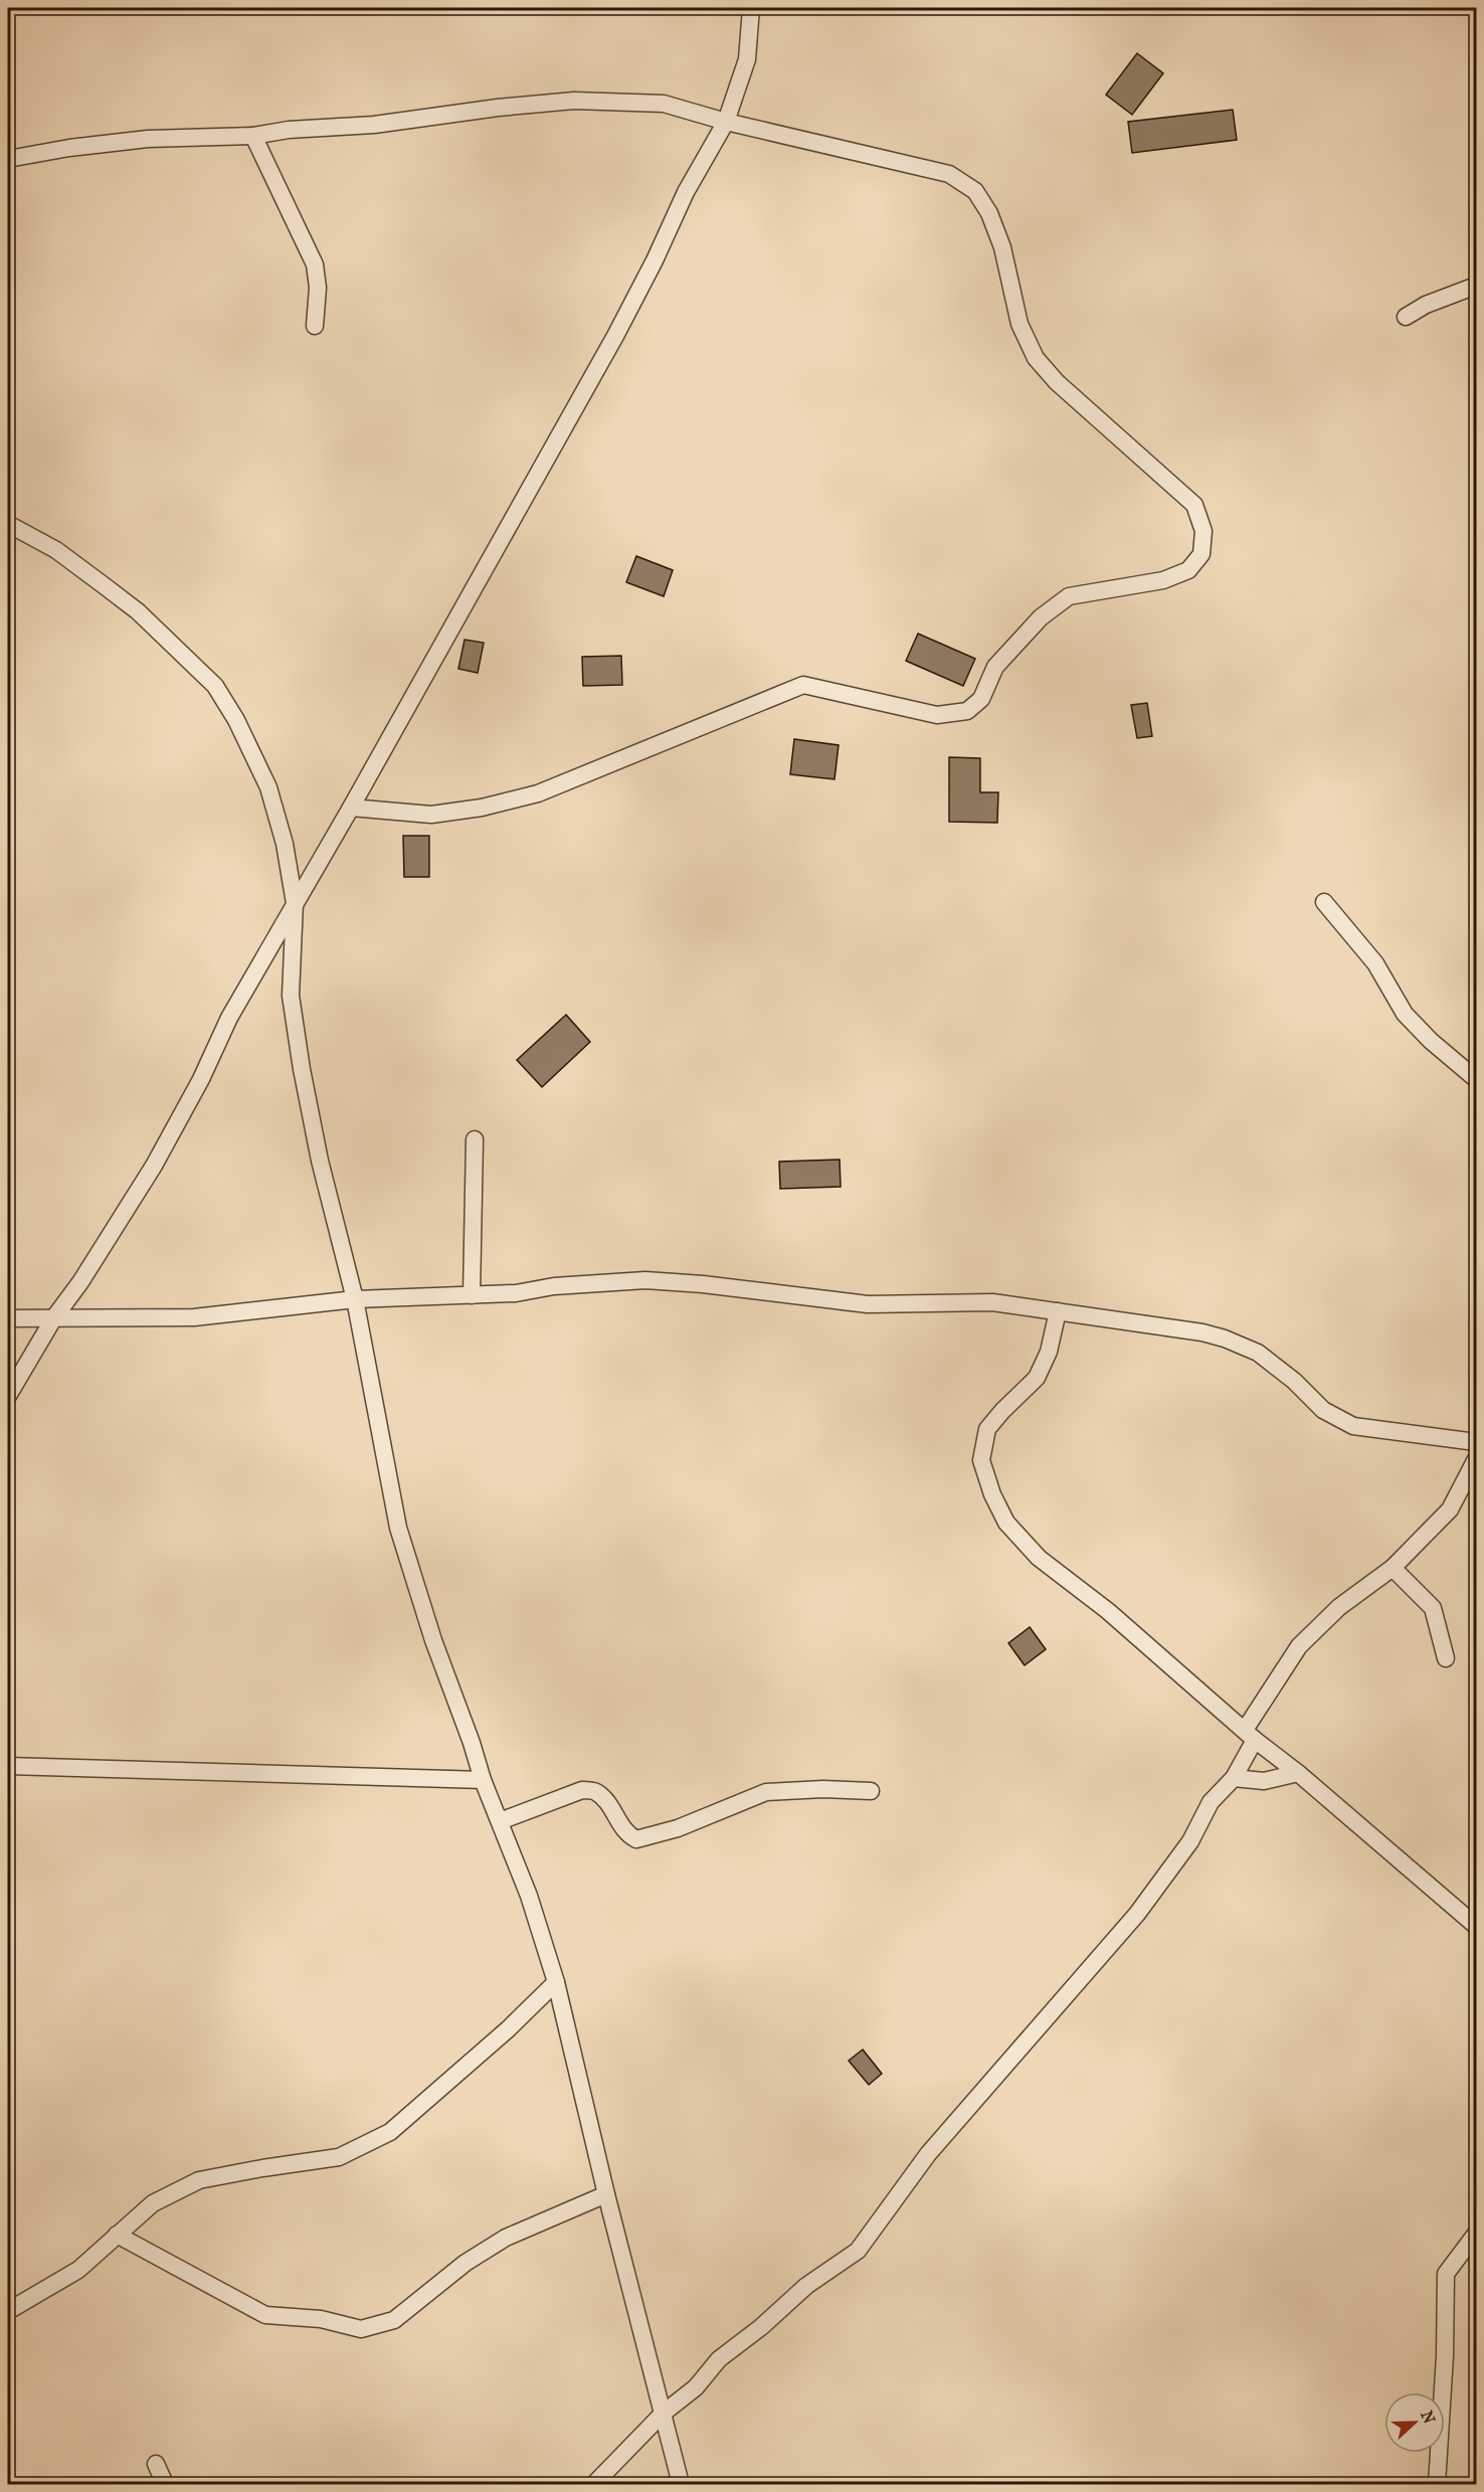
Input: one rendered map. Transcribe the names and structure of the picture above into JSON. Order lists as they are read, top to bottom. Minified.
{"north":"right"}
